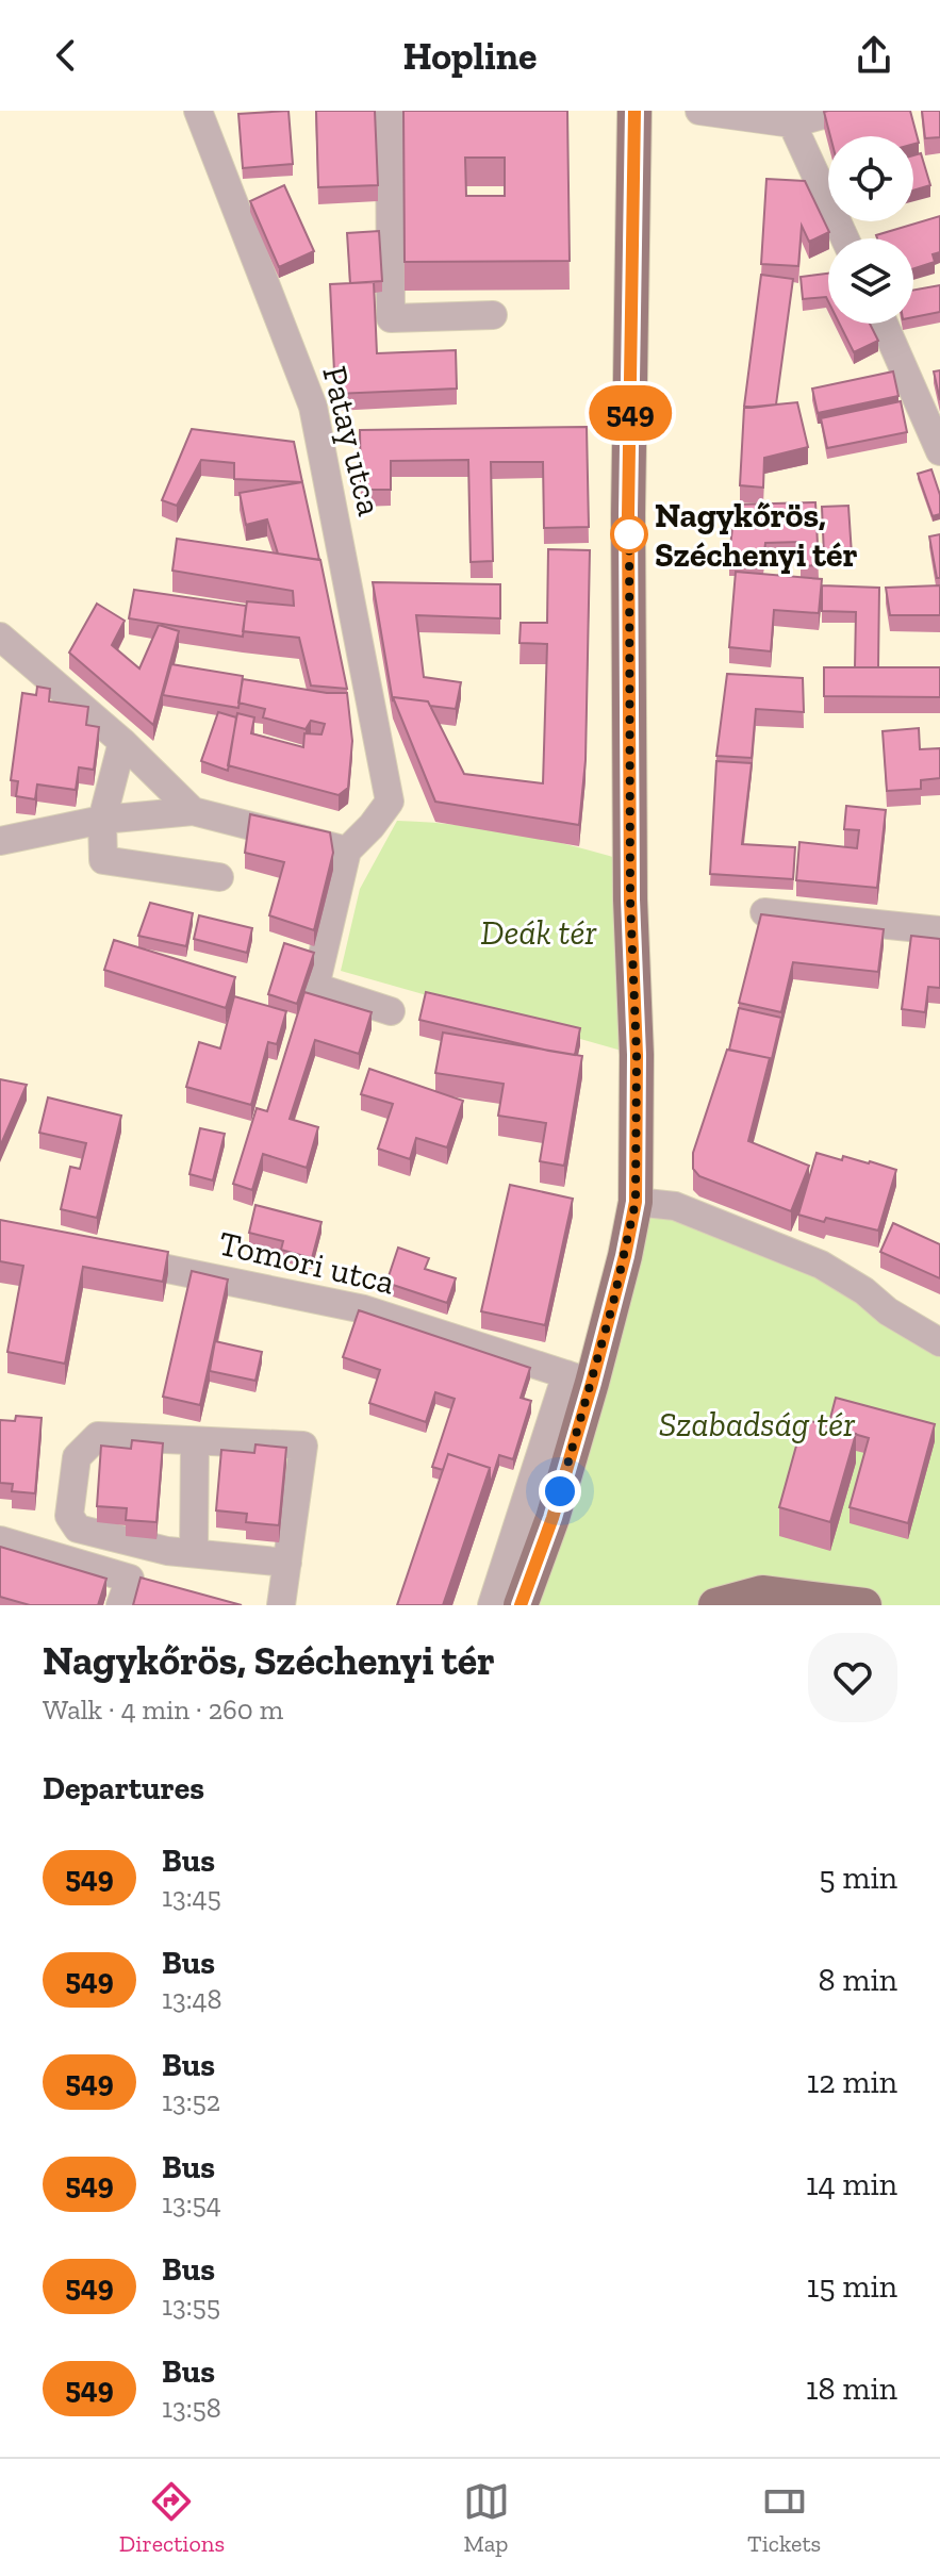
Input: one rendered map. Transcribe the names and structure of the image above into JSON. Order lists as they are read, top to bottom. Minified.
{"streets":{"street":["Patay utca","Tomori utca"]},"parks":["Deák tér","Szabadság tér"],"places":["Nagykőrös, Széchenyi tér"],"lines":["bus line 549"],"page":{"header":"Hopline","on_map":"549","heading":[["Nagykőrös, Széchenyi tér","Walk · 4 min · 260 m"],"Departures"],"list":[{"mark":"549","name":"Bus","note":"13:45","value":"5 min"},{"mark":"549","name":"Bus","note":"13:48","value":"8 min"},{"mark":"549","name":"Bus","note":"13:52","value":"12 min"},{"mark":"549","name":"Bus","note":"13:54","value":"14 min"},{"mark":"549","name":"Bus","note":"13:55","value":"15 min"},{"mark":"549","name":"Bus","note":"13:58","value":"18 min"}],"tabs":["Directions","Map","Tickets"]}}
